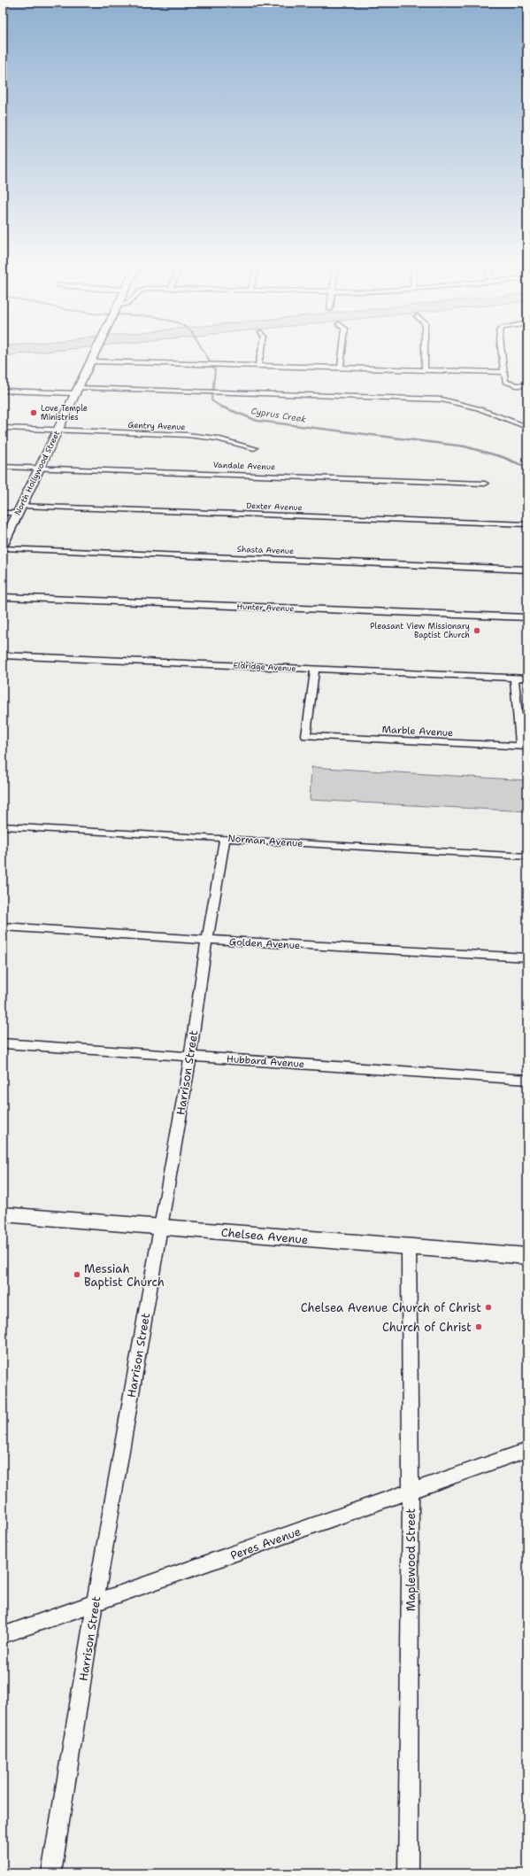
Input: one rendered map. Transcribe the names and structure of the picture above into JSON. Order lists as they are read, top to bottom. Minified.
{"streets":{"main road":["North Hollywood Street","Chelsea Avenue"],"street":["Gentry Avenue","Vandale Avenue","Dexter Avenue","Shasta Avenue","Hunter Avenue","Eldridge Avenue","Marble Avenue","Norman Avenue","Golden Avenue","Hubbard Avenue","Harrison Street","Peres Avenue","Maplewood Street"]},"crossings":[["Gentry Avenue","North Hollywood Street"],["Vandale Avenue","North Hollywood Street"],["North Hollywood Street","Dexter Avenue"],["Eldridge Avenue","Marble Avenue"],["Norman Avenue","Harrison Street"],["Golden Avenue","Harrison Street"],["Hubbard Avenue","Harrison Street"],["Harrison Street","Chelsea Avenue"],["Harrison Street","Peres Avenue"],["Chelsea Avenue","Maplewood Street"],["Peres Avenue","Maplewood Street"]],"water":["Cyprus Creek"],"places":["Love Temple Ministries","Pleasant View Missionary Baptist Church","Messiah Baptist Church","Chelsea Avenue Church of Christ","Church of Christ"]}
